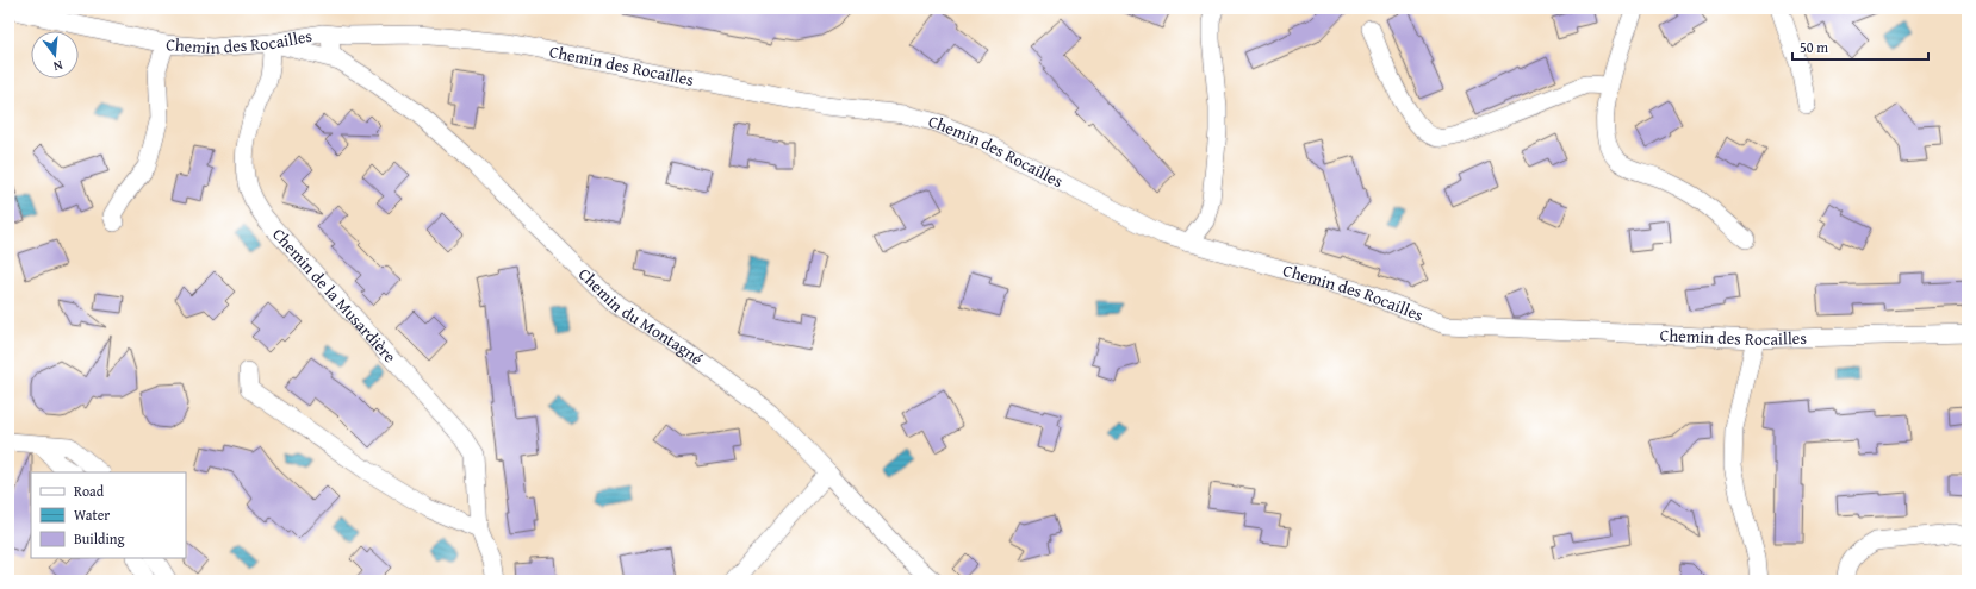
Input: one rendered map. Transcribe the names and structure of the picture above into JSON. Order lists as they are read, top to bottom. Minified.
{"streets":{"street":["Chemin des Rocailles","Chemin de la Musardière","Chemin du Montagné"]},"crossings":[["Chemin des Rocailles","Chemin de la Musardière"],["Chemin des Rocailles","Chemin du Montagné"],["Chemin de la Musardière","Chemin du Montagné"]],"legend":["Road","Water","Building"],"scale_bar":"50 m","north":"bottom"}
